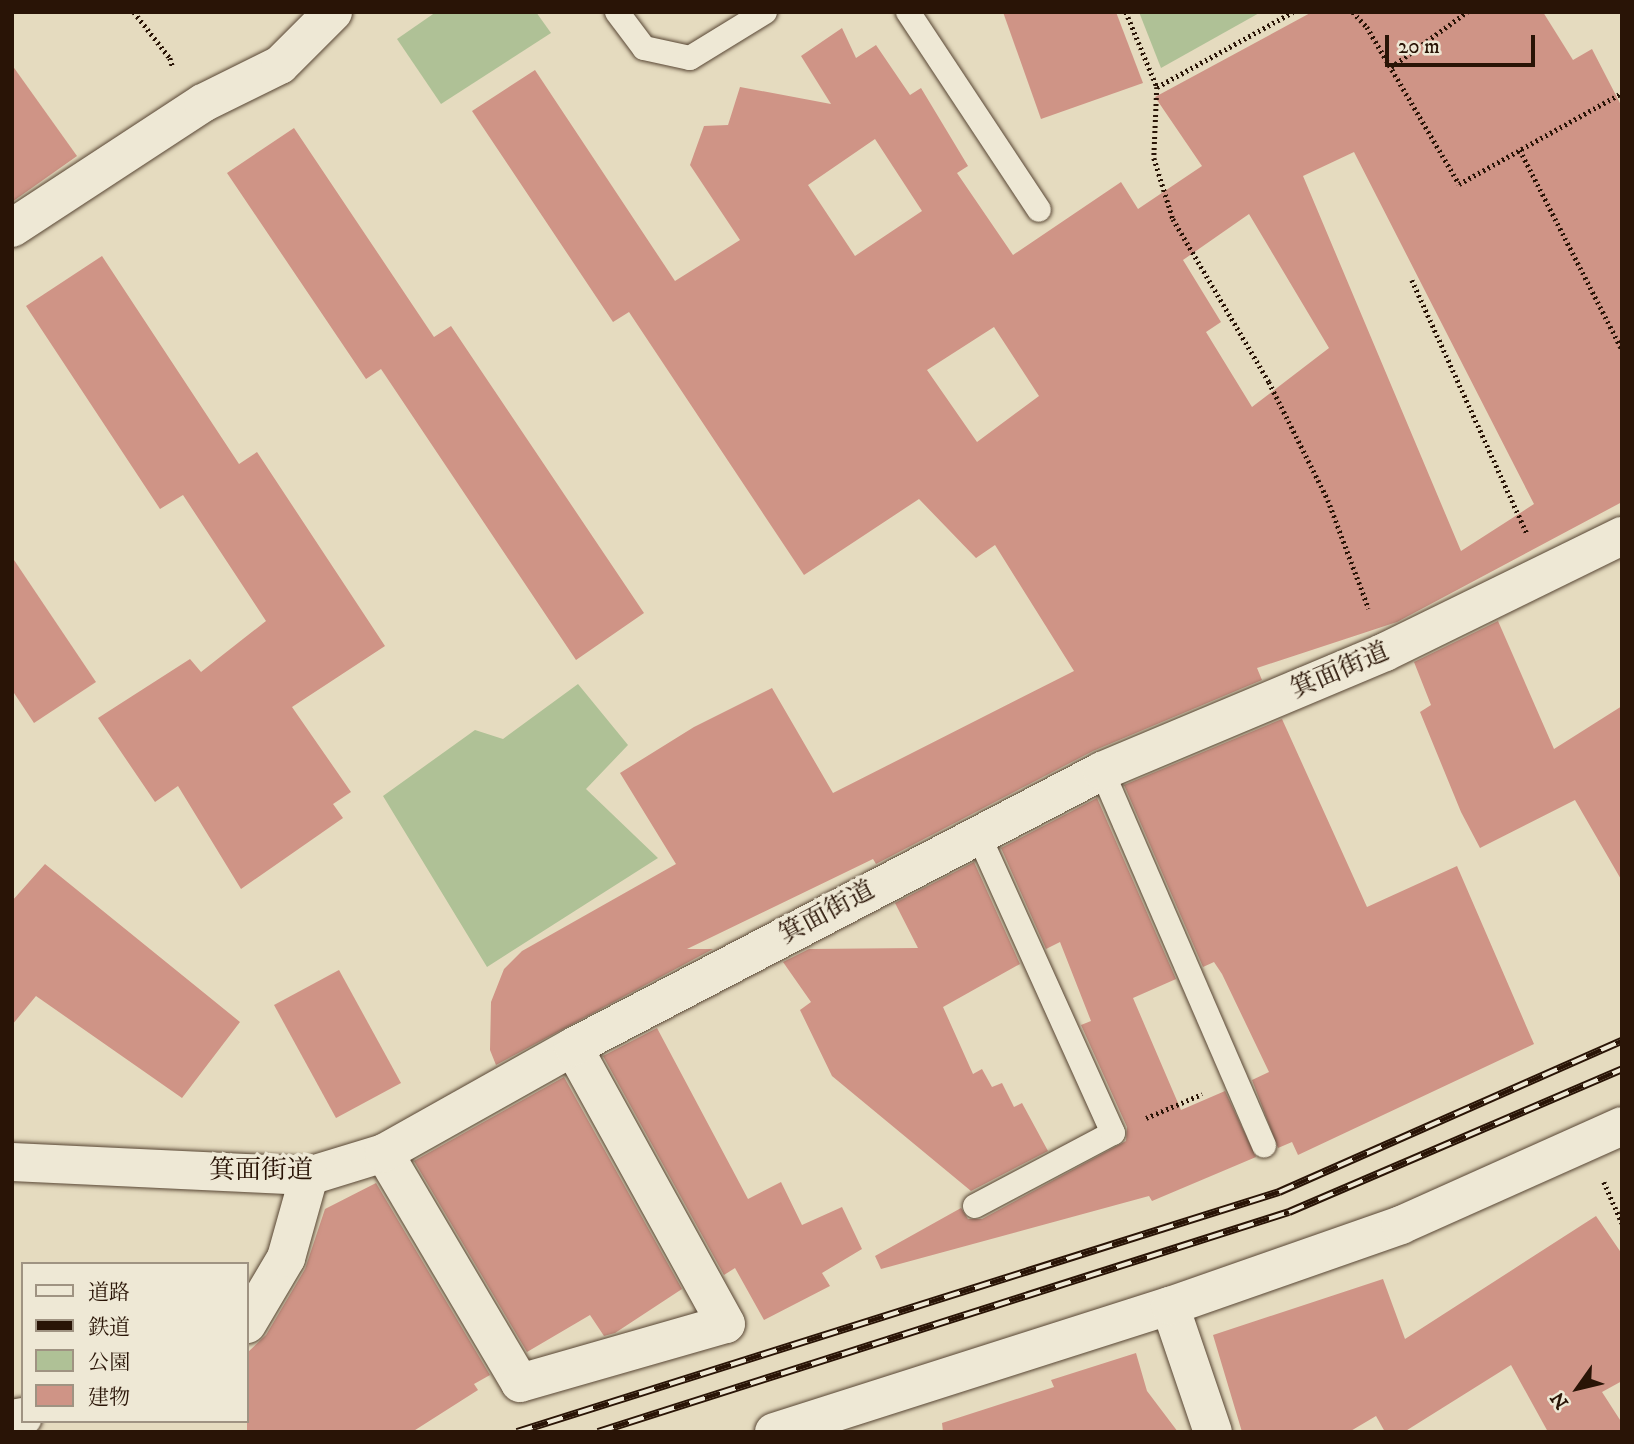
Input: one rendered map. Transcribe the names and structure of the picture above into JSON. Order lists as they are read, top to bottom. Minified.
{"streets":{"street":["箕面街道"]},"legend":["道路","鉄道","公園","建物"],"scale_bar":"20 m","north":"bottom left"}
